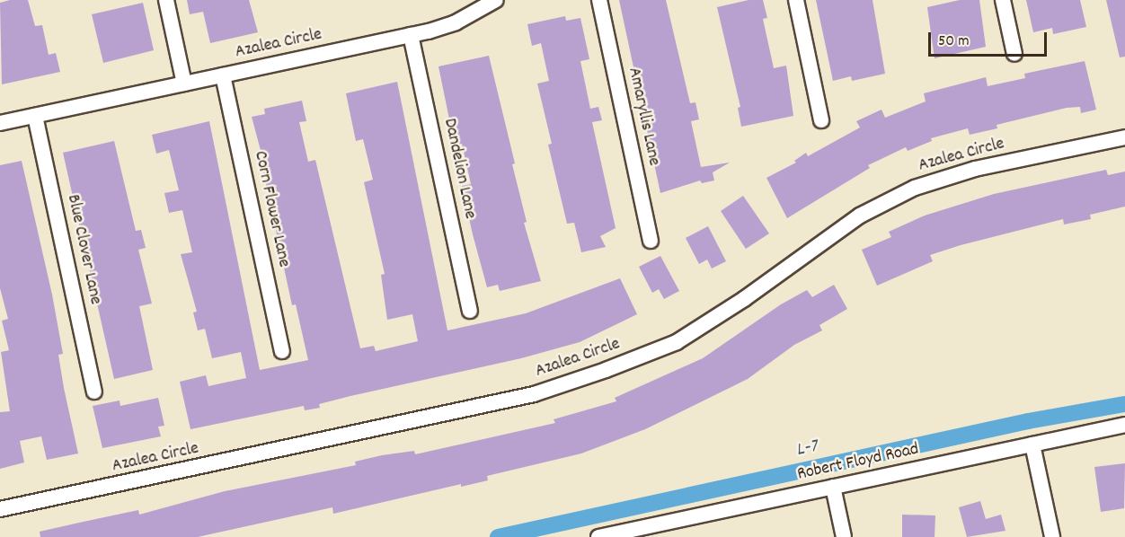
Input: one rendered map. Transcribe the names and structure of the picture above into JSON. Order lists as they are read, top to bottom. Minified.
{"streets":{"street":["Azalea Circle","Amaryllis Lane","Dandelion Lane","Corn Flower Lane","Blue Clover Lane","Robert Floyd Road"]},"crossings":[["Azalea Circle","Dandelion Lane"],["Azalea Circle","Corn Flower Lane"],["Azalea Circle","Blue Clover Lane"]],"water":["L-7"],"scale_bar":"50 m"}
